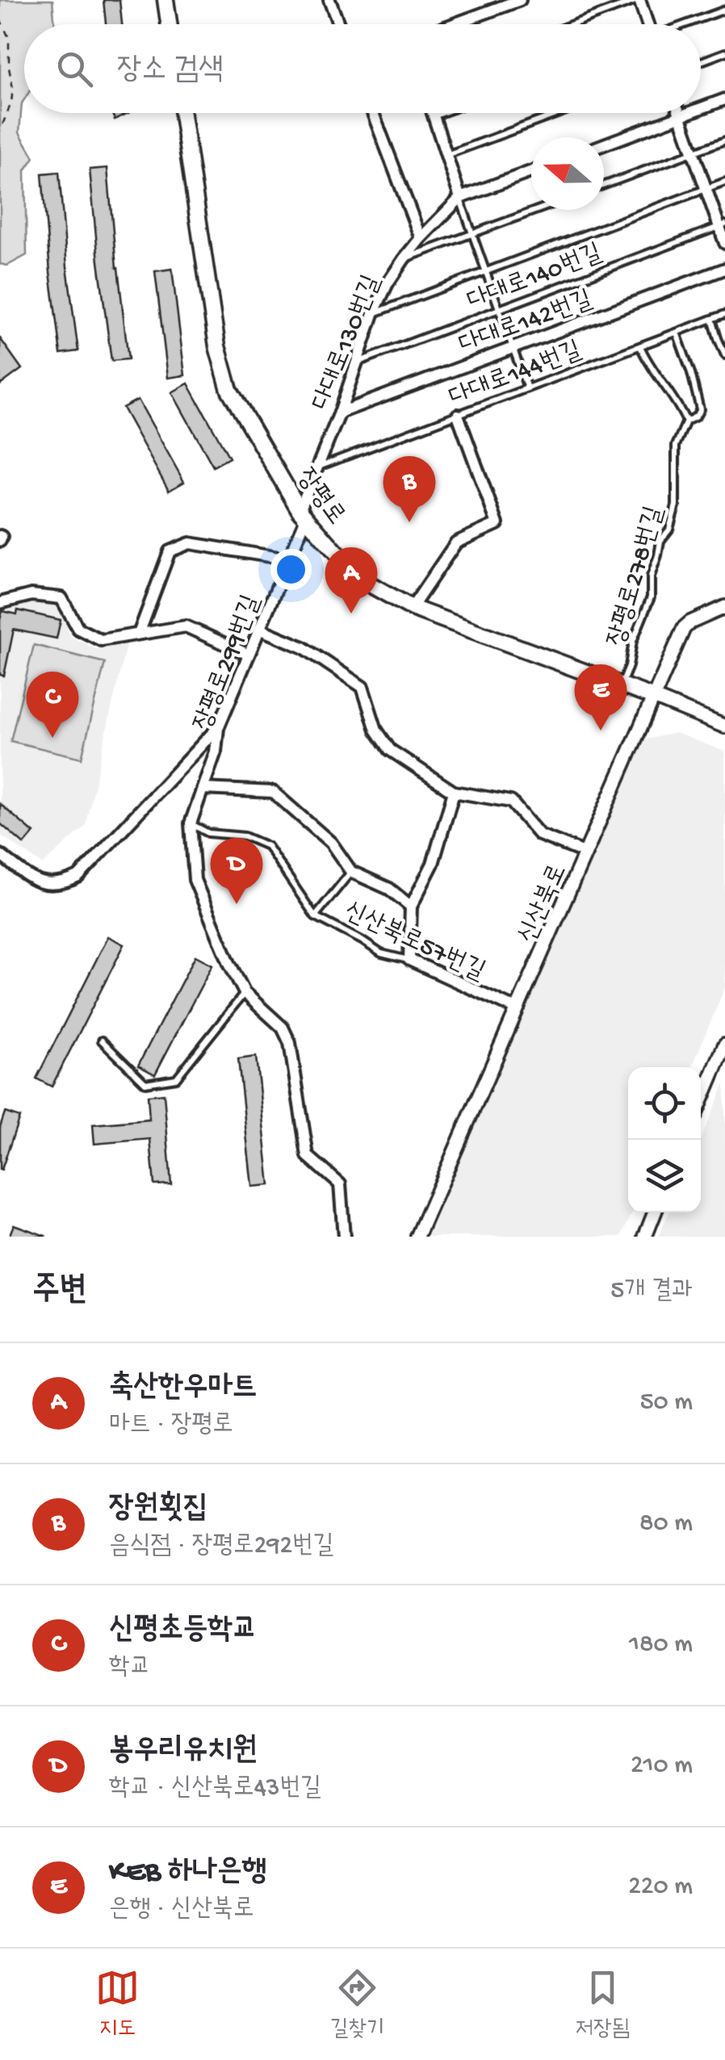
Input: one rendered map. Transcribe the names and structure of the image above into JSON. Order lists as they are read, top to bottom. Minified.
{"streets":{"main road":["장평로"],"street":["다대로142번길","다대로130번길","장평로299번길","신산북로","신산북로57번길"],"lane":["다대로140번길","다대로144번길","장평로278번길"]},"crossings":[["다대로140번길","다대로130번길"],["다대로142번길","다대로130번길"],["다대로130번길","다대로144번길"],["다대로130번길","장평로"],["다대로130번길","장평로299번길"],["다대로144번길","장평로278번길"],["장평로","장평로278번길"],["장평로","장평로299번길"],["장평로","신산북로"],["장평로299번길","신산북로57번길"],["신산북로","신산북로57번길"]],"north":"left","page":{"search":"장소 검색","pins":["B","A","E","C","D"],"heading":["주변","5개 결과"],"list":[{"mark":"A","name":"축산한우마트","note":"마트 · 장평로","value":"50 m"},{"mark":"B","name":"장원횟집","note":"음식점 · 장평로292번길","value":"80 m"},{"mark":"C","name":"신평초등학교","note":"학교","value":"180 m"},{"mark":"D","name":"봉우리유치원","note":"학교 · 신산북로43번길","value":"210 m"},{"mark":"E","name":"KEB 하나은행","note":"은행 · 신산북로","value":"220 m"}],"nav":["지도","길찾기","저장됨"]}}
